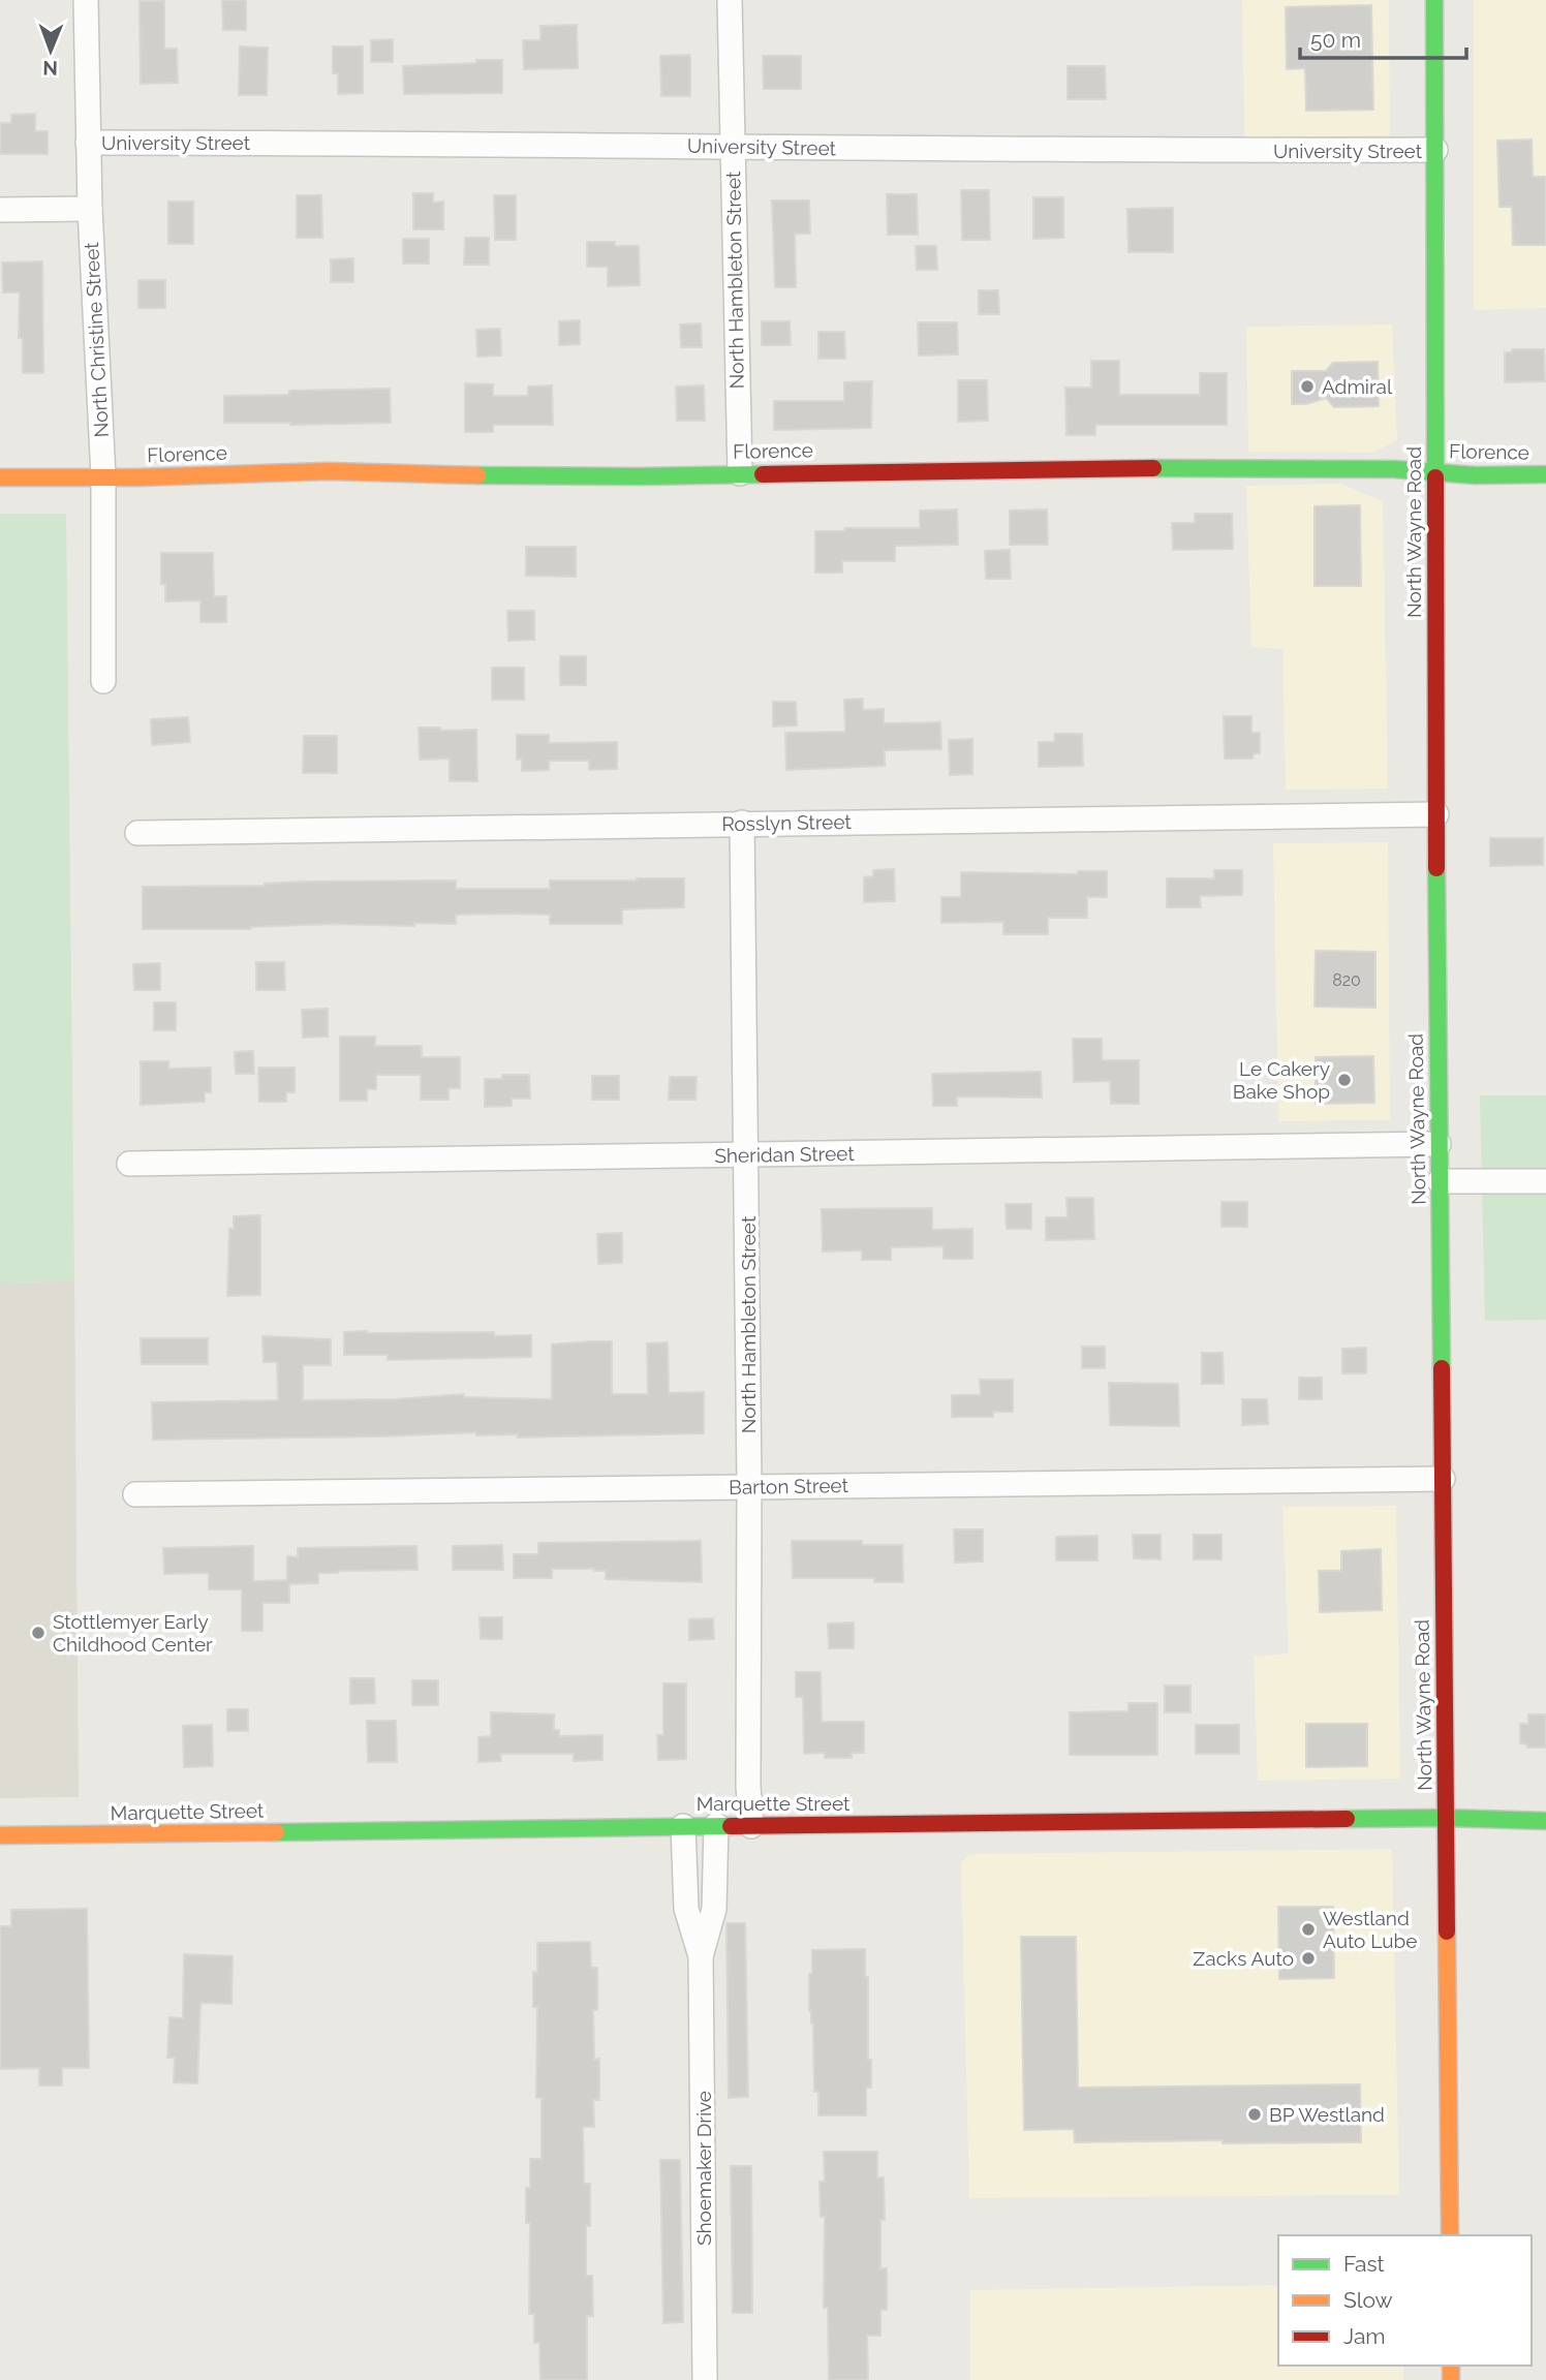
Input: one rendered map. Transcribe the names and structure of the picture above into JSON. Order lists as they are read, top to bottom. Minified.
{"streets":{"street":["University Street","North Hambleton Street","North Christine Street","Florence","North Wayne Road","Rosslyn Street","Sheridan Street","Barton Street","Marquette Street","Shoemaker Drive"]},"crossings":[["University Street","North Hambleton Street"],["University Street","North Christine Street"],["University Street","North Wayne Road"],["North Hambleton Street","Florence"],["North Hambleton Street","Rosslyn Street"],["North Hambleton Street","Sheridan Street"],["North Hambleton Street","Barton Street"],["North Hambleton Street","Marquette Street"],["North Christine Street","Florence"],["Florence","North Wayne Road"],["North Wayne Road","Rosslyn Street"],["North Wayne Road","Sheridan Street"],["North Wayne Road","Barton Street"],["North Wayne Road","Marquette Street"],["Marquette Street","Shoemaker Drive"]],"places":["Admiral","Le Cakery Bake Shop","Stottlemyer Early Childhood Center","Westland Auto Lube","Zacks Auto","BP Westland"],"house_numbers":["820"],"legend":["Fast","Slow","Jam"],"scale_bar":"50 m","north":"bottom"}
